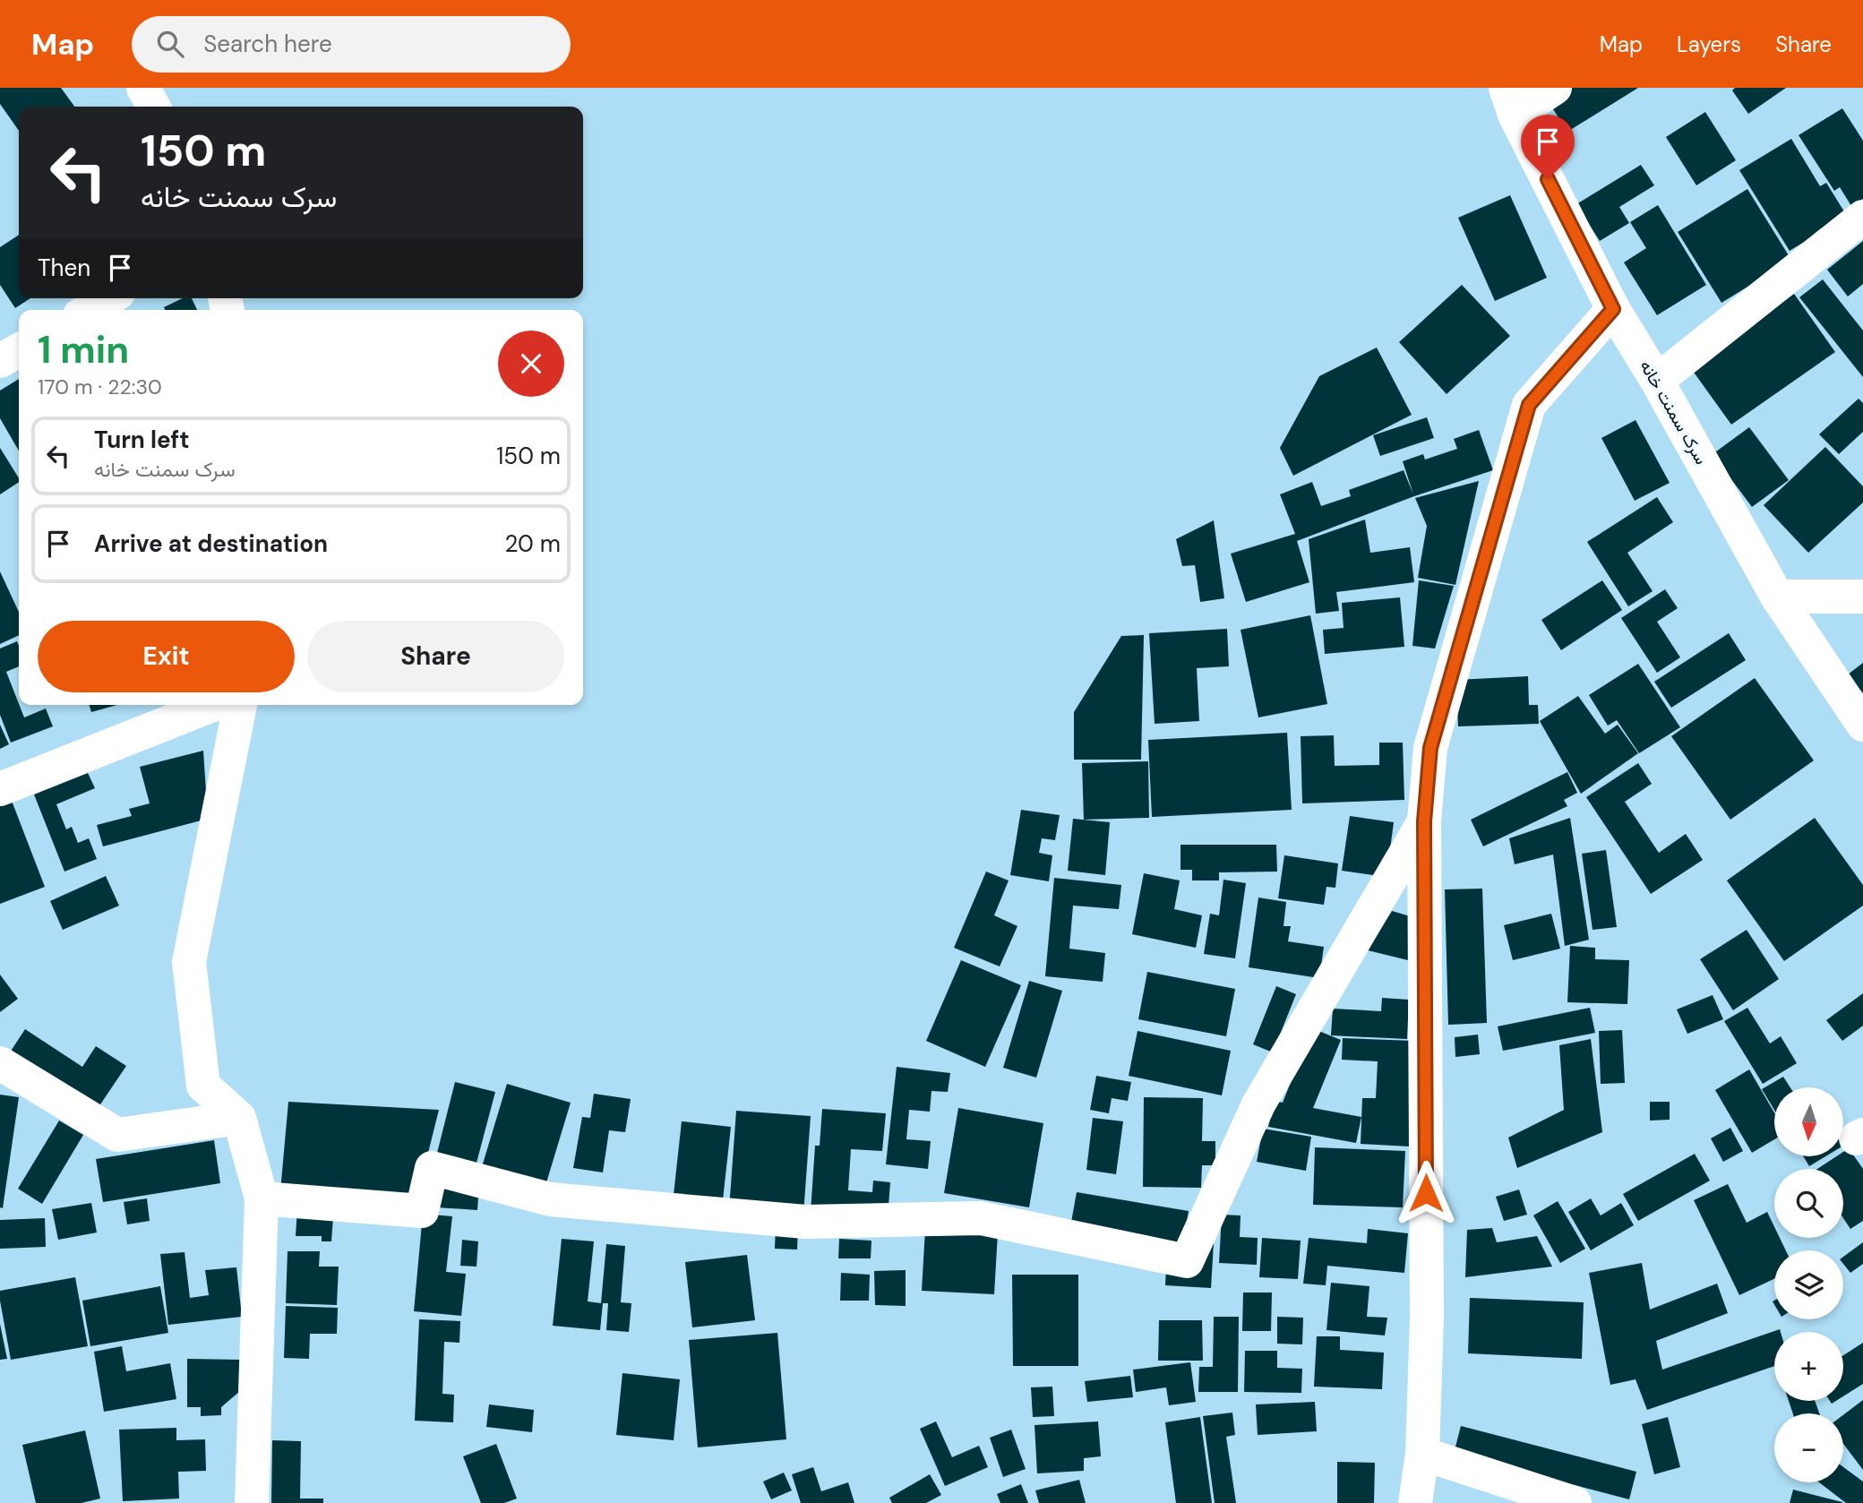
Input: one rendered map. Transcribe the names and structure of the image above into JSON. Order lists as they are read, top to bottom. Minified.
{"streets":{"street":["سرک سمنت خانه"]},"north":"bottom","page":{"header":"Map","search":"Search here","nav":["Map","Layers","Share"],"turn":["150 m","سرک سمنت خانه"],"then":"Then","heading":["1 min","170 m · 22:30"],"list":[{"name":"Turn left","note":"سرک سمنت خانه","value":"150 m"},{"name":"Arrive at destination","value":"20 m"}],"buttons":["Exit","Share"],"map_buttons":["+","−"]}}
